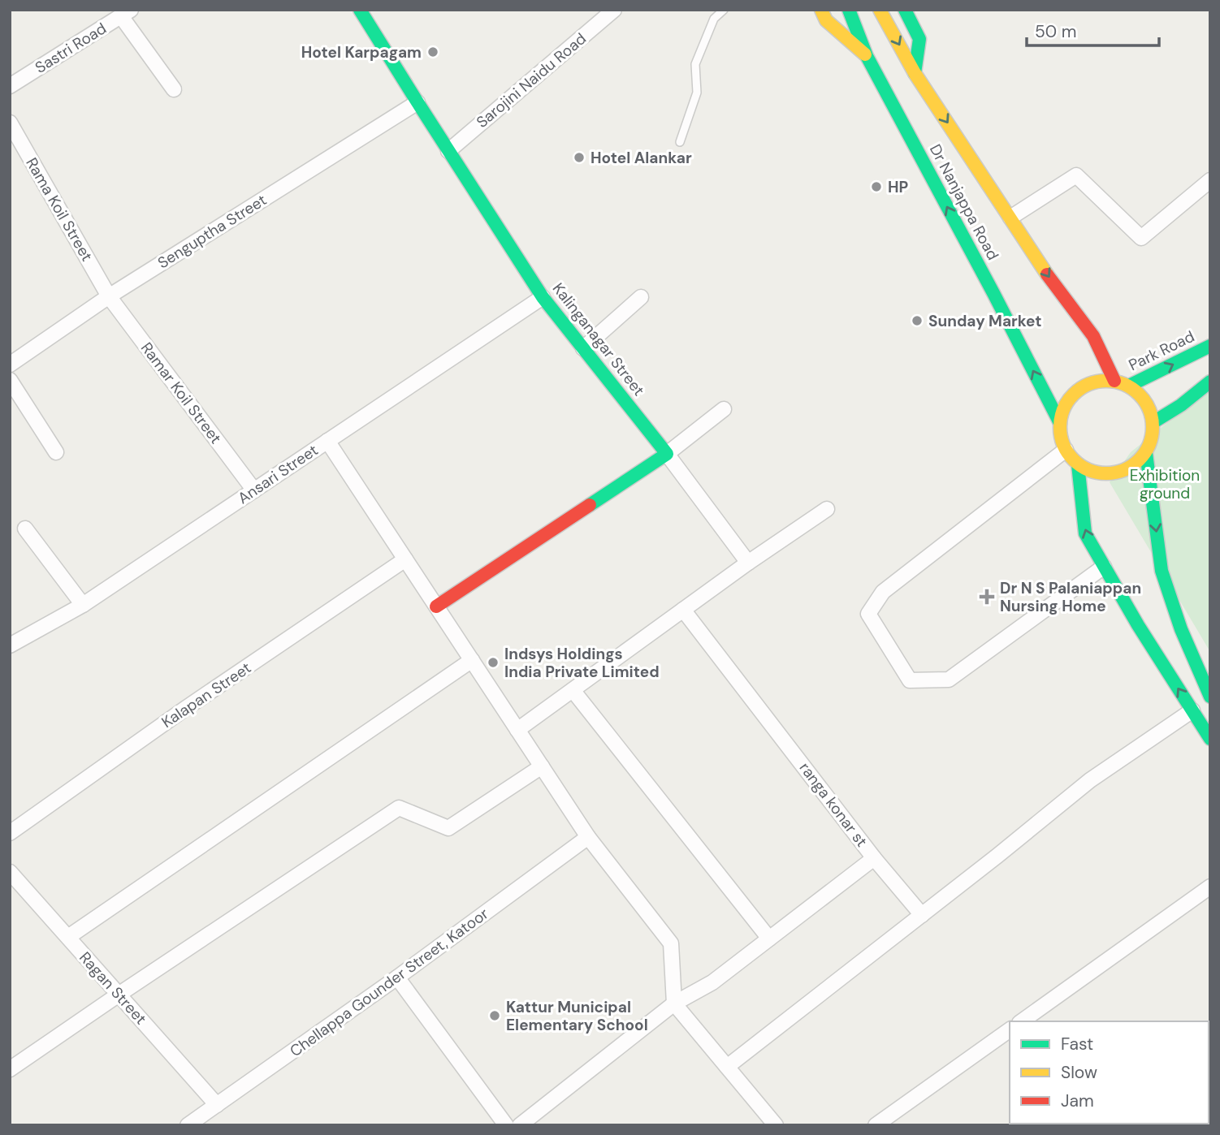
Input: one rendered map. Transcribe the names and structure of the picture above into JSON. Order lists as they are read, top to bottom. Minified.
{"streets":{"main road":["Dr Nanjappa Road","Kalinganagar Street","Park Road"],"street":["Sastri Road","Sarojini Naidu Road","Rama Koil Street","Senguptha Street","Ramar Koil Street","Ansari Street","Kalapan Street","ranga konar st","Chellappa Gounder Street, Katoor","Ragan Street"]},"crossings":[["Sarojini Naidu Road","Kalinganagar Street"],["Dr Nanjappa Road","Park Road"],["Rama Koil Street","Senguptha Street"],["Rama Koil Street","Ramar Koil Street"],["Senguptha Street","Kalinganagar Street"],["Senguptha Street","Ramar Koil Street"],["Kalinganagar Street","Ansari Street"],["Ramar Koil Street","Ansari Street"],["Chellappa Gounder Street, Katoor","Ragan Street"]],"parks":["Exhibition ground"],"places":{"other":["Hotel Karpagam","Hotel Alankar","HP","Sunday Market","Indsys Holdings India Private Limited","Kattur Municipal Elementary School"],"health":["Dr N S Palaniappan Nursing Home"]},"legend":["Fast","Slow","Jam"],"scale_bar":"50 m"}
